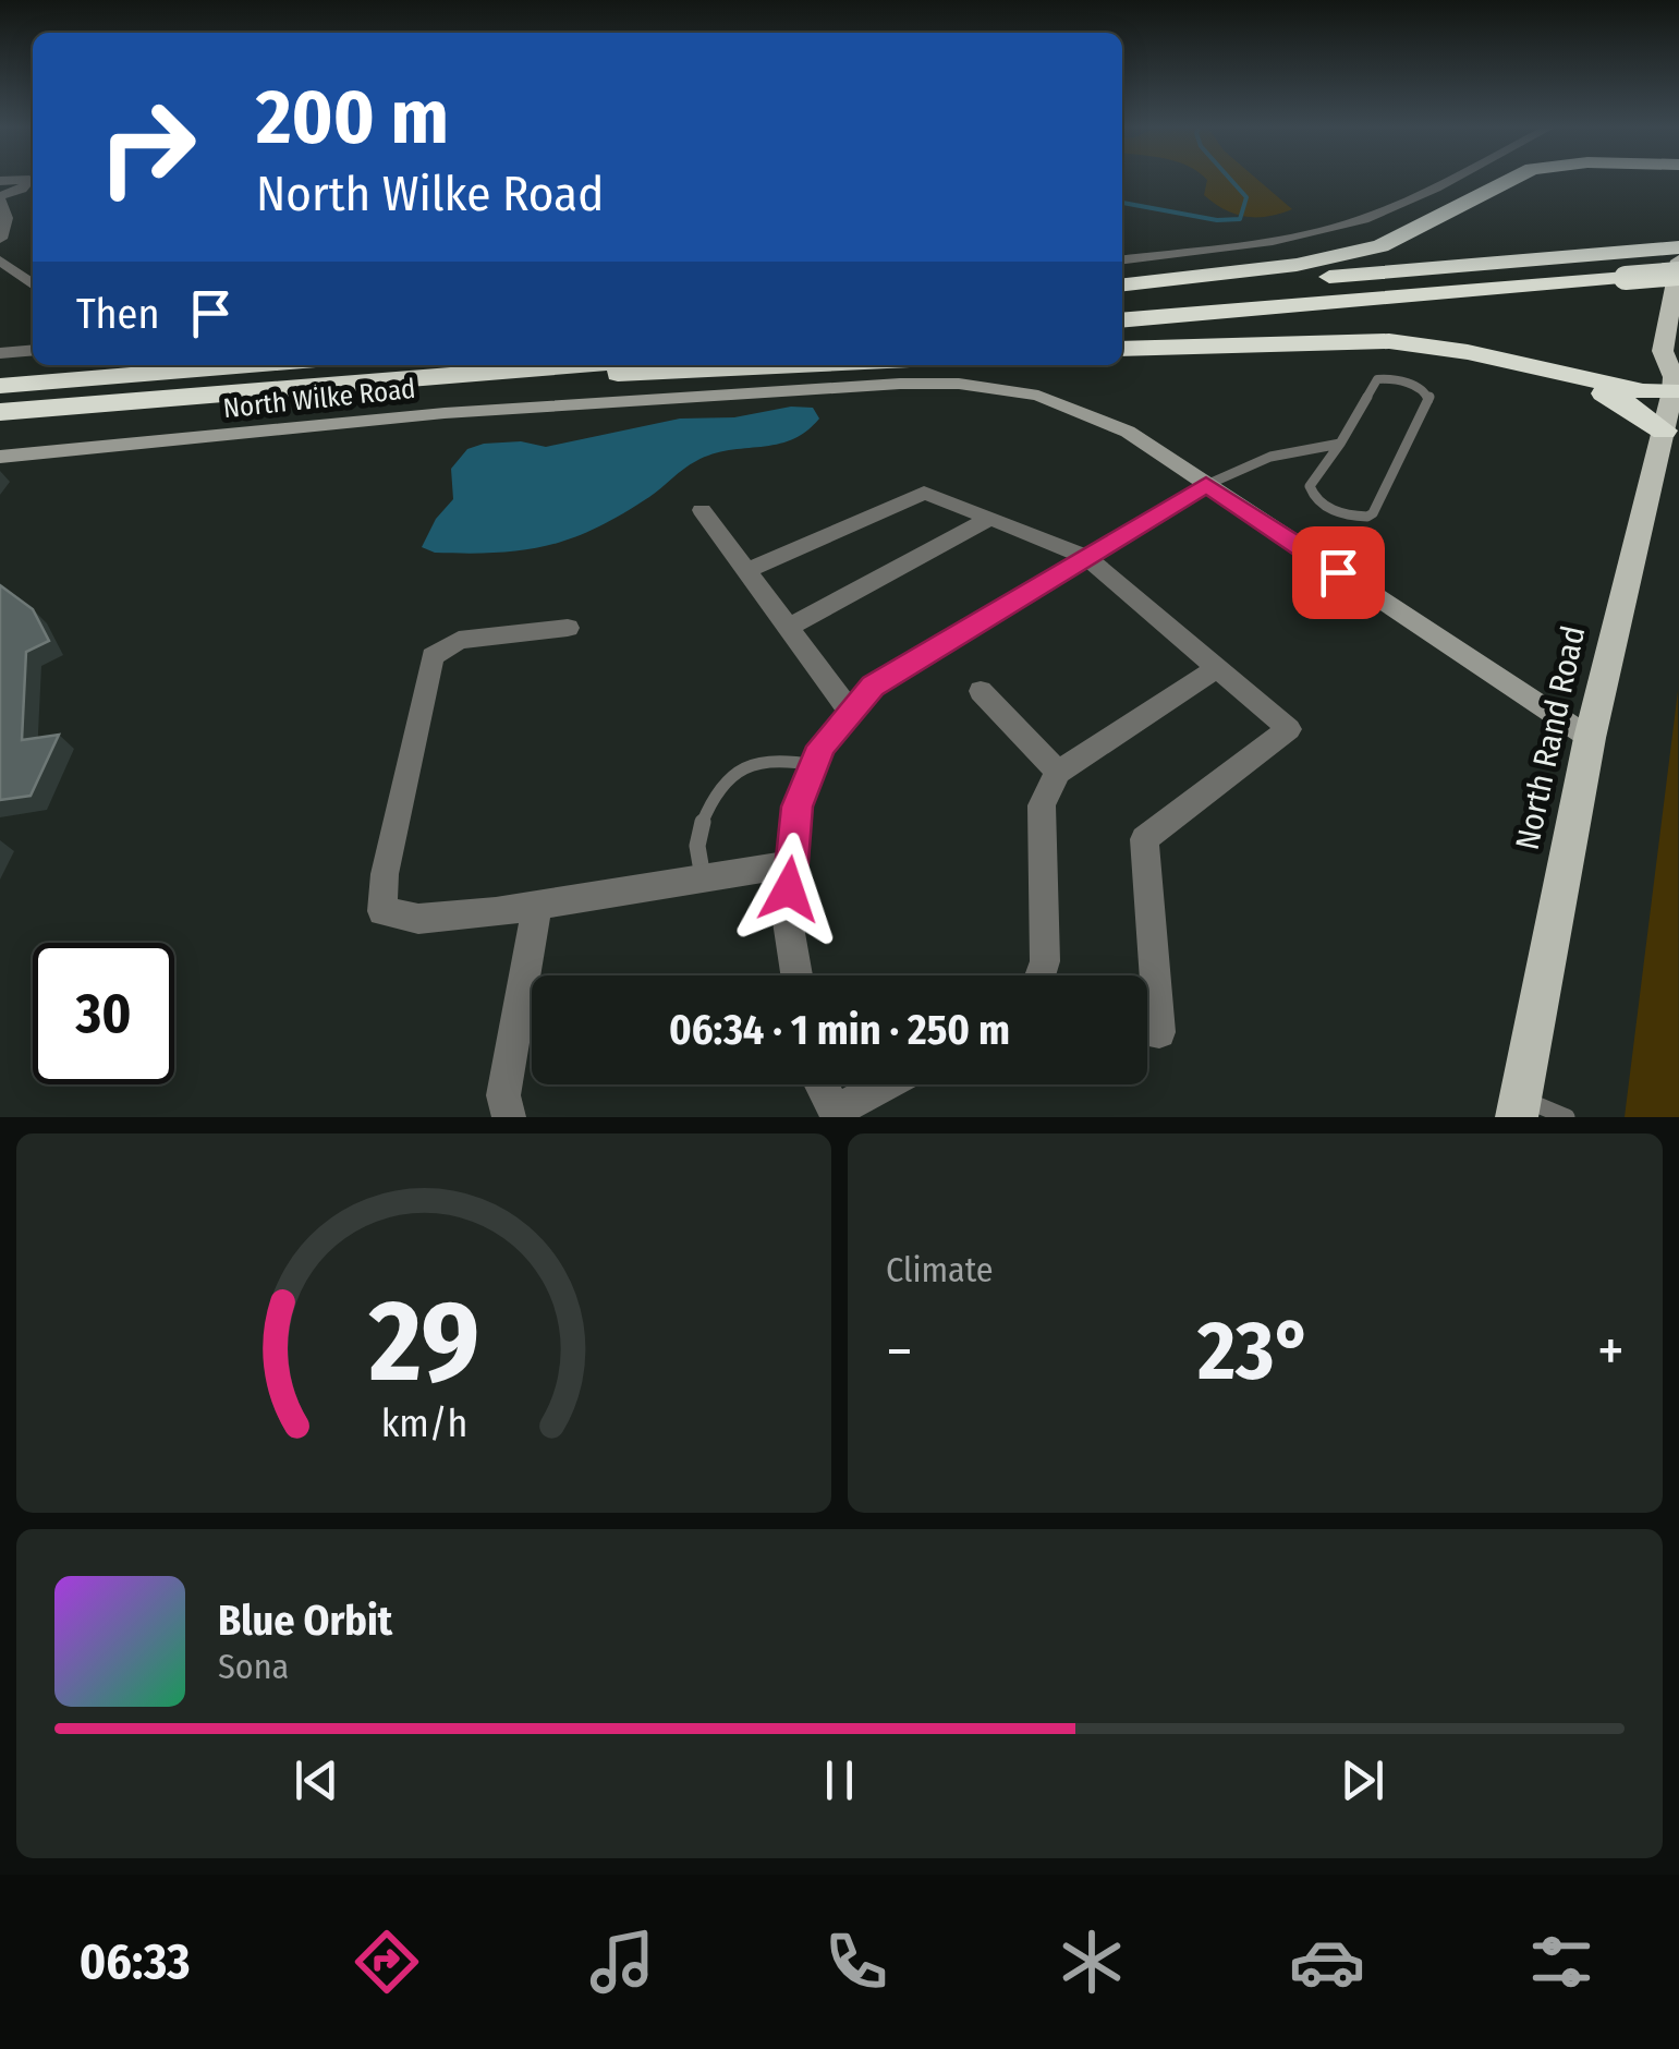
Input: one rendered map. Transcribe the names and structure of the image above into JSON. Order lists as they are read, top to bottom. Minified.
{"streets":{"main road":["North Rand Road"],"street":["North Wilke Road"]},"crossings":[["North Wilke Road","North Rand Road"]],"page":{"turn":["200 m","North Wilke Road"],"then":"Then","limit":"30","trip":"06:34 · 1 min · 250 m","tile":"Climate","heat":["−","23°","+"],"song":["Blue Orbit","Sona"],"tabs":"06:33","gauge":["29","km/h"]}}
